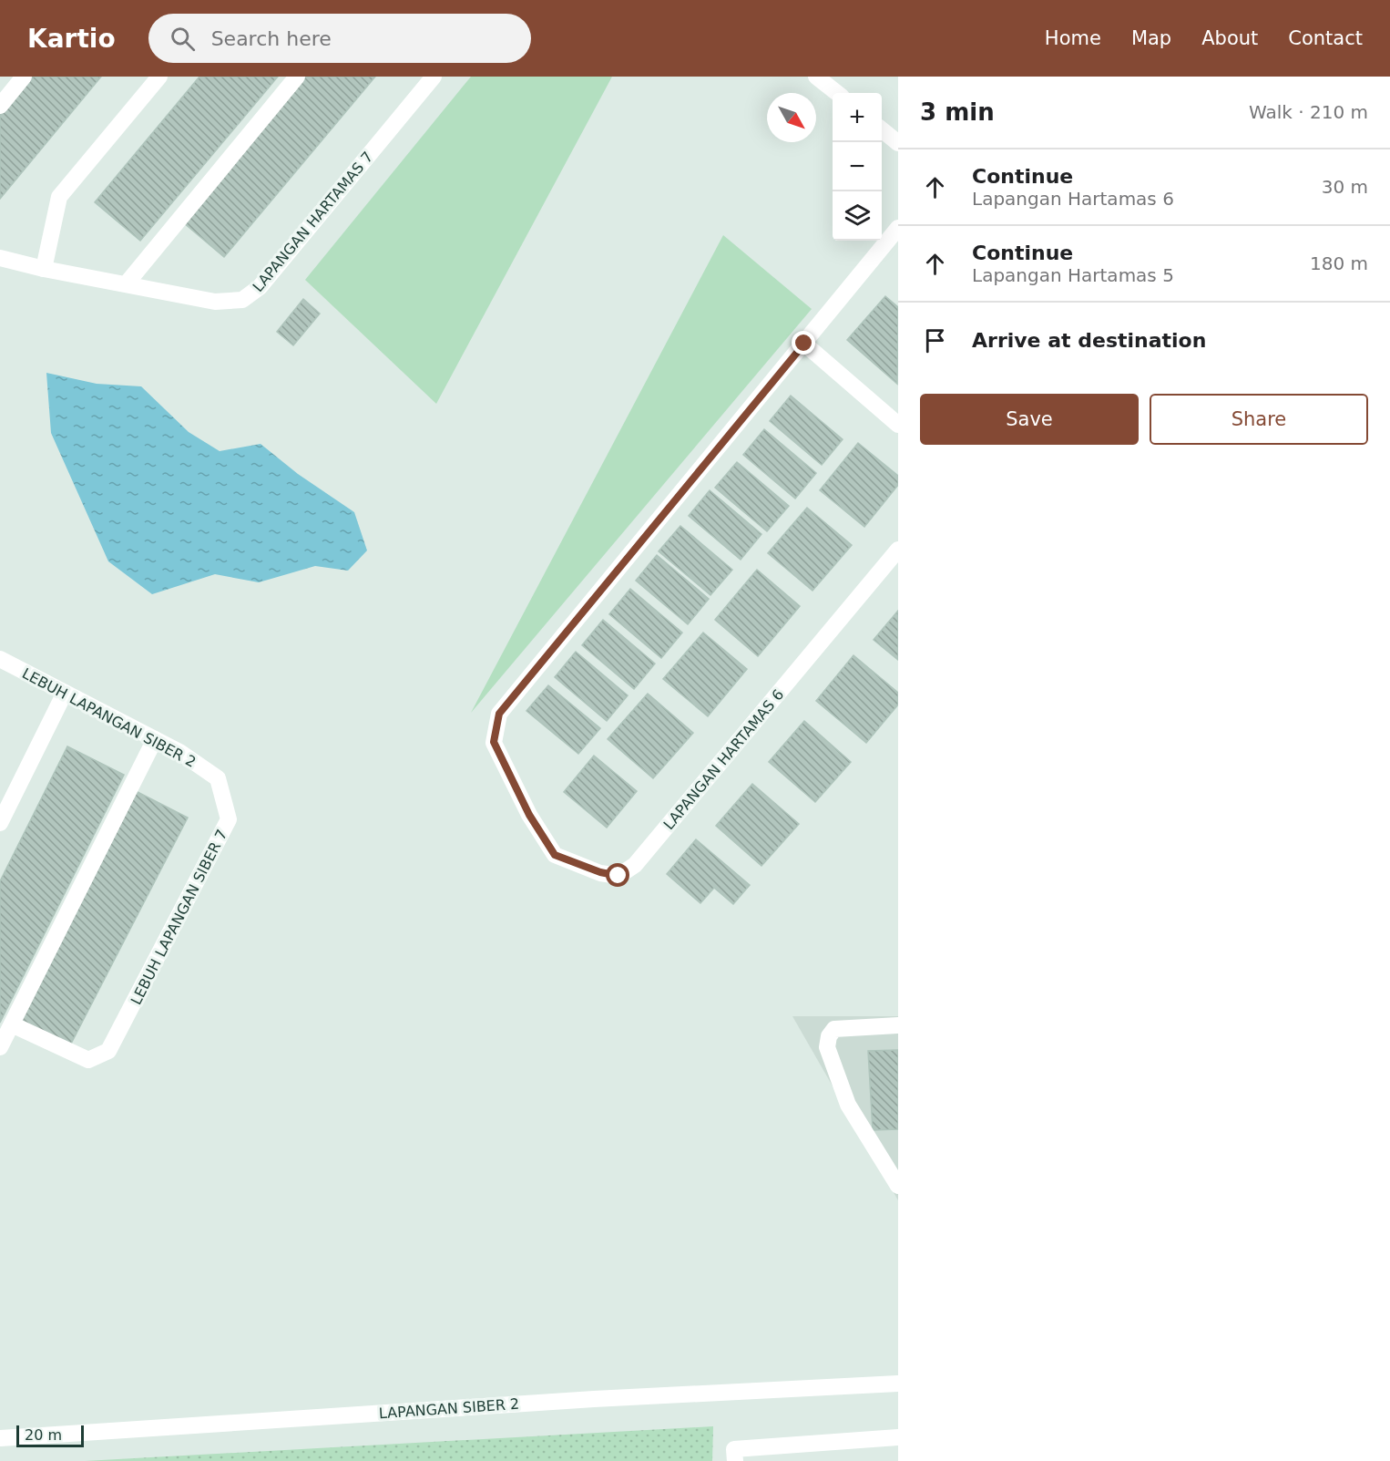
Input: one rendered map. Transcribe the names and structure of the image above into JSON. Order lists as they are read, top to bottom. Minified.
{"streets":{"street":["LAPANGAN HARTAMAS 7","LEBUH LAPANGAN SIBER 2","LAPANGAN HARTAMAS 6","LEBUH LAPANGAN SIBER 7","LAPANGAN SIBER 2"]},"crossings":[["LEBUH LAPANGAN SIBER 2","LEBUH LAPANGAN SIBER 7"]],"scale_bar":"20 m","north":"bottom right","page":{"header":"Kartio","search":"Search here","nav":["Home","Map","About","Contact"],"heading":["3 min","Walk · 210 m"],"map_buttons":["+","−"],"list":[["Continue","Lapangan Hartamas 6","30 m"],["Continue","Lapangan Hartamas 5","180 m"],"Arrive at destination"],"buttons":["Save","Share"],"scale":"20 m"}}
